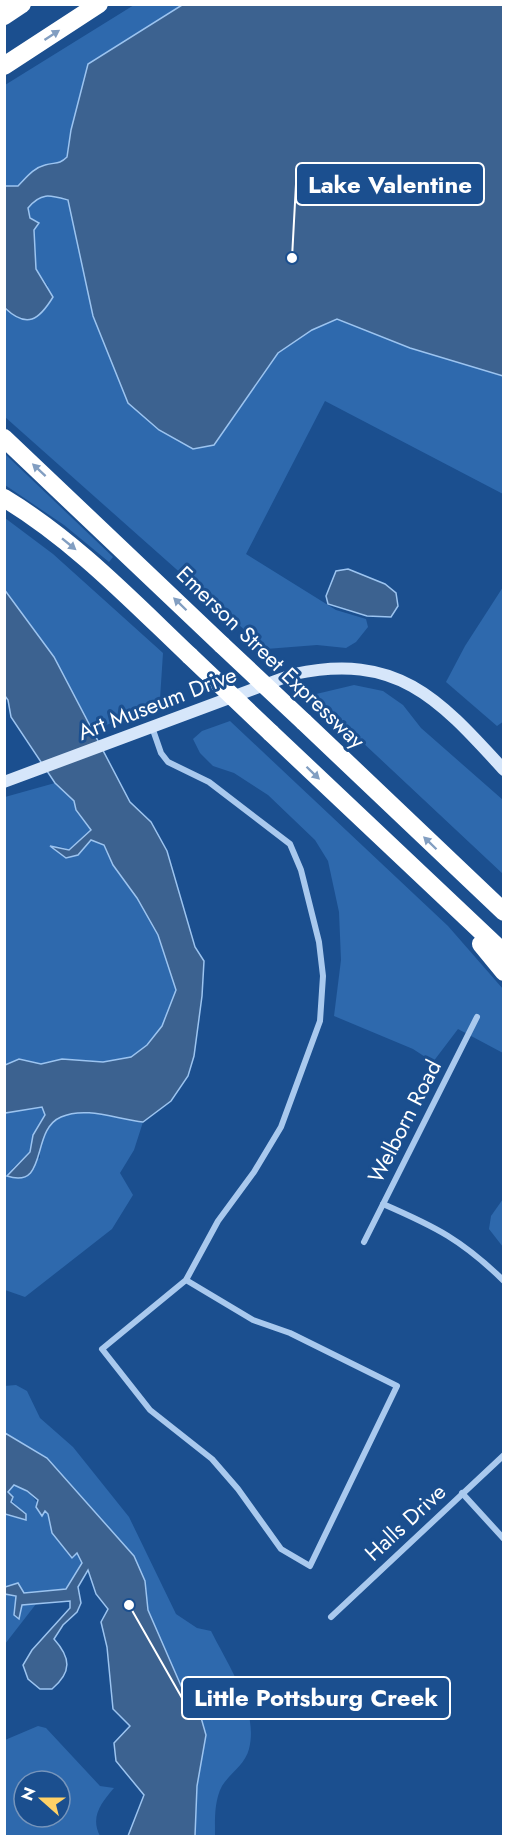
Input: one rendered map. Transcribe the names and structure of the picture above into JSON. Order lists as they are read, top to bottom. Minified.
{"streets":{"highway":["Emerson Street Expressway"],"street":["Art Museum Drive","Welborn Road","Halls Drive"]},"places":["Lake Valentine","Little Pottsburg Creek"],"north":"left"}
